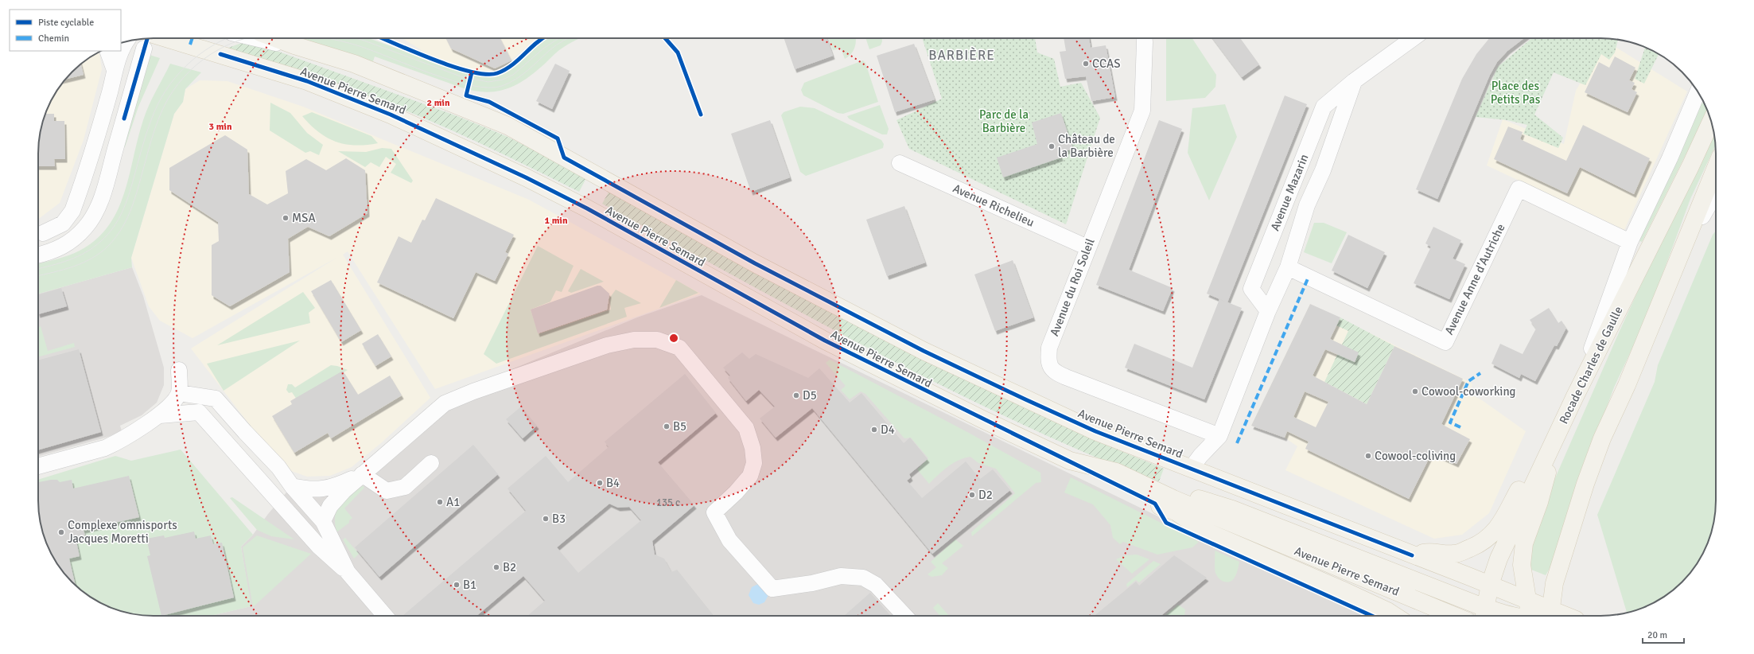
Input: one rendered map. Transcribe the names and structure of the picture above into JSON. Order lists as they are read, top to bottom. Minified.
{"streets":{"main road":["Avenue Pierre Semard","Rocade Charles de Gaulle"],"street":["Avenue Mazarin","Avenue Richelieu","Avenue Anne d'Autriche","Avenue du Roi Soleil"]},"crossings":[["Avenue Pierre Semard","Avenue Mazarin"],["Avenue Pierre Semard","Rocade Charles de Gaulle"],["Avenue Mazarin","Avenue Anne d'Autriche"],["Avenue Mazarin","Avenue du Roi Soleil"],["Avenue Richelieu","Avenue du Roi Soleil"]],"districts":["BARBIÈRE"],"parks":["Place des Petits Pas","Parc de la Barbière"],"places":["CCAS","Château de la Barbière","MSA","Cowool-coworking","D5","B5","D4","Cowool-coliving","B4","D2","A1","B3","Complexe omnisports Jacques Moretti","B2","B1"],"house_numbers":["135 c"],"legend":["Piste cyclable","Chemin"],"scale_bar":"20 m","rings":["2 min","3 min","1 min"]}
